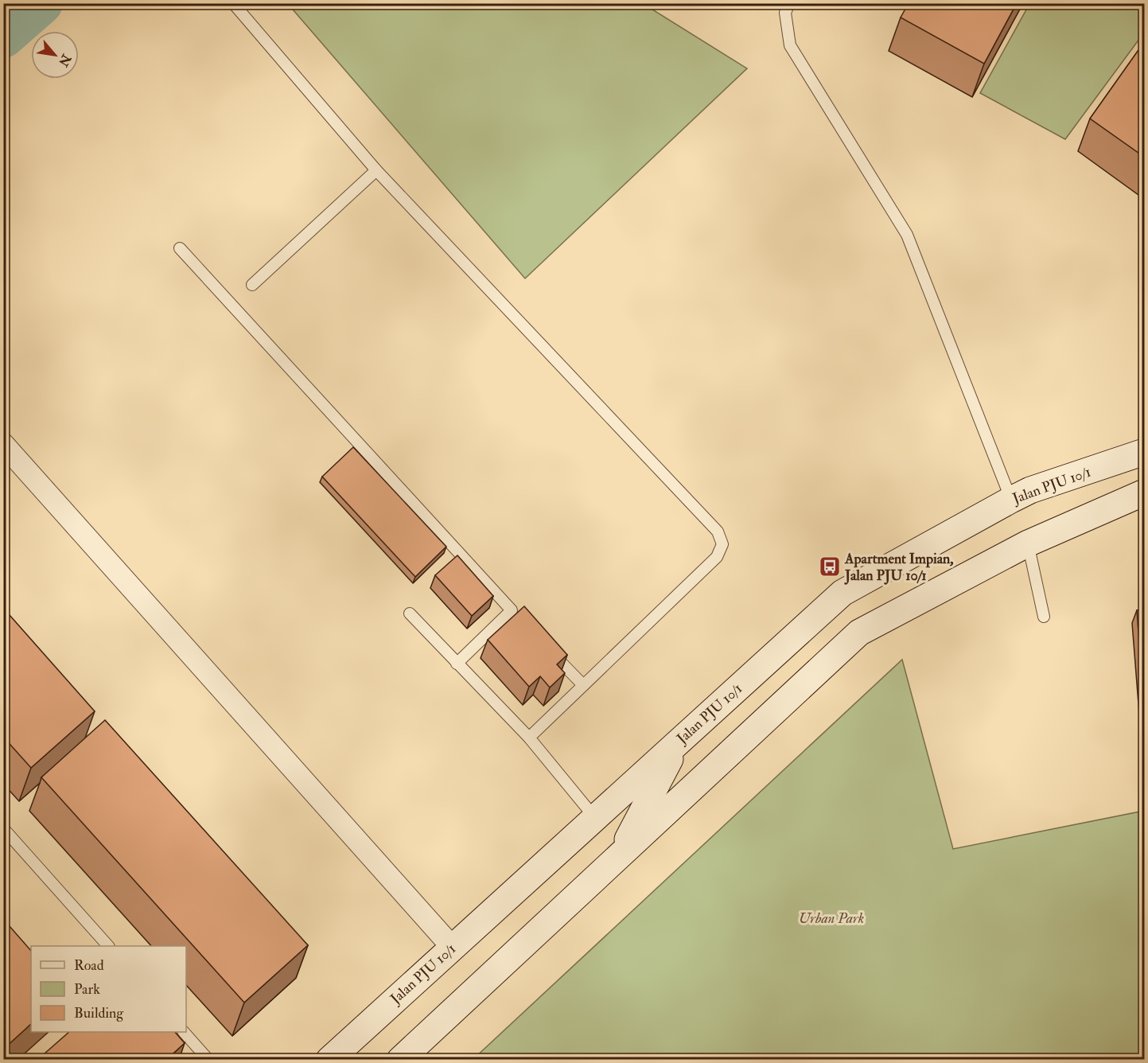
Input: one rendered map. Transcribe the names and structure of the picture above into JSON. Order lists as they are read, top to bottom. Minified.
{"streets":{"street":["Jalan PJU 10/1"]},"parks":["Urban Park"],"places":{"bus stop":["Apartment Impian, Jalan PJU 10/1"]},"legend":["Road","Park","Building"],"north":"bottom right"}
